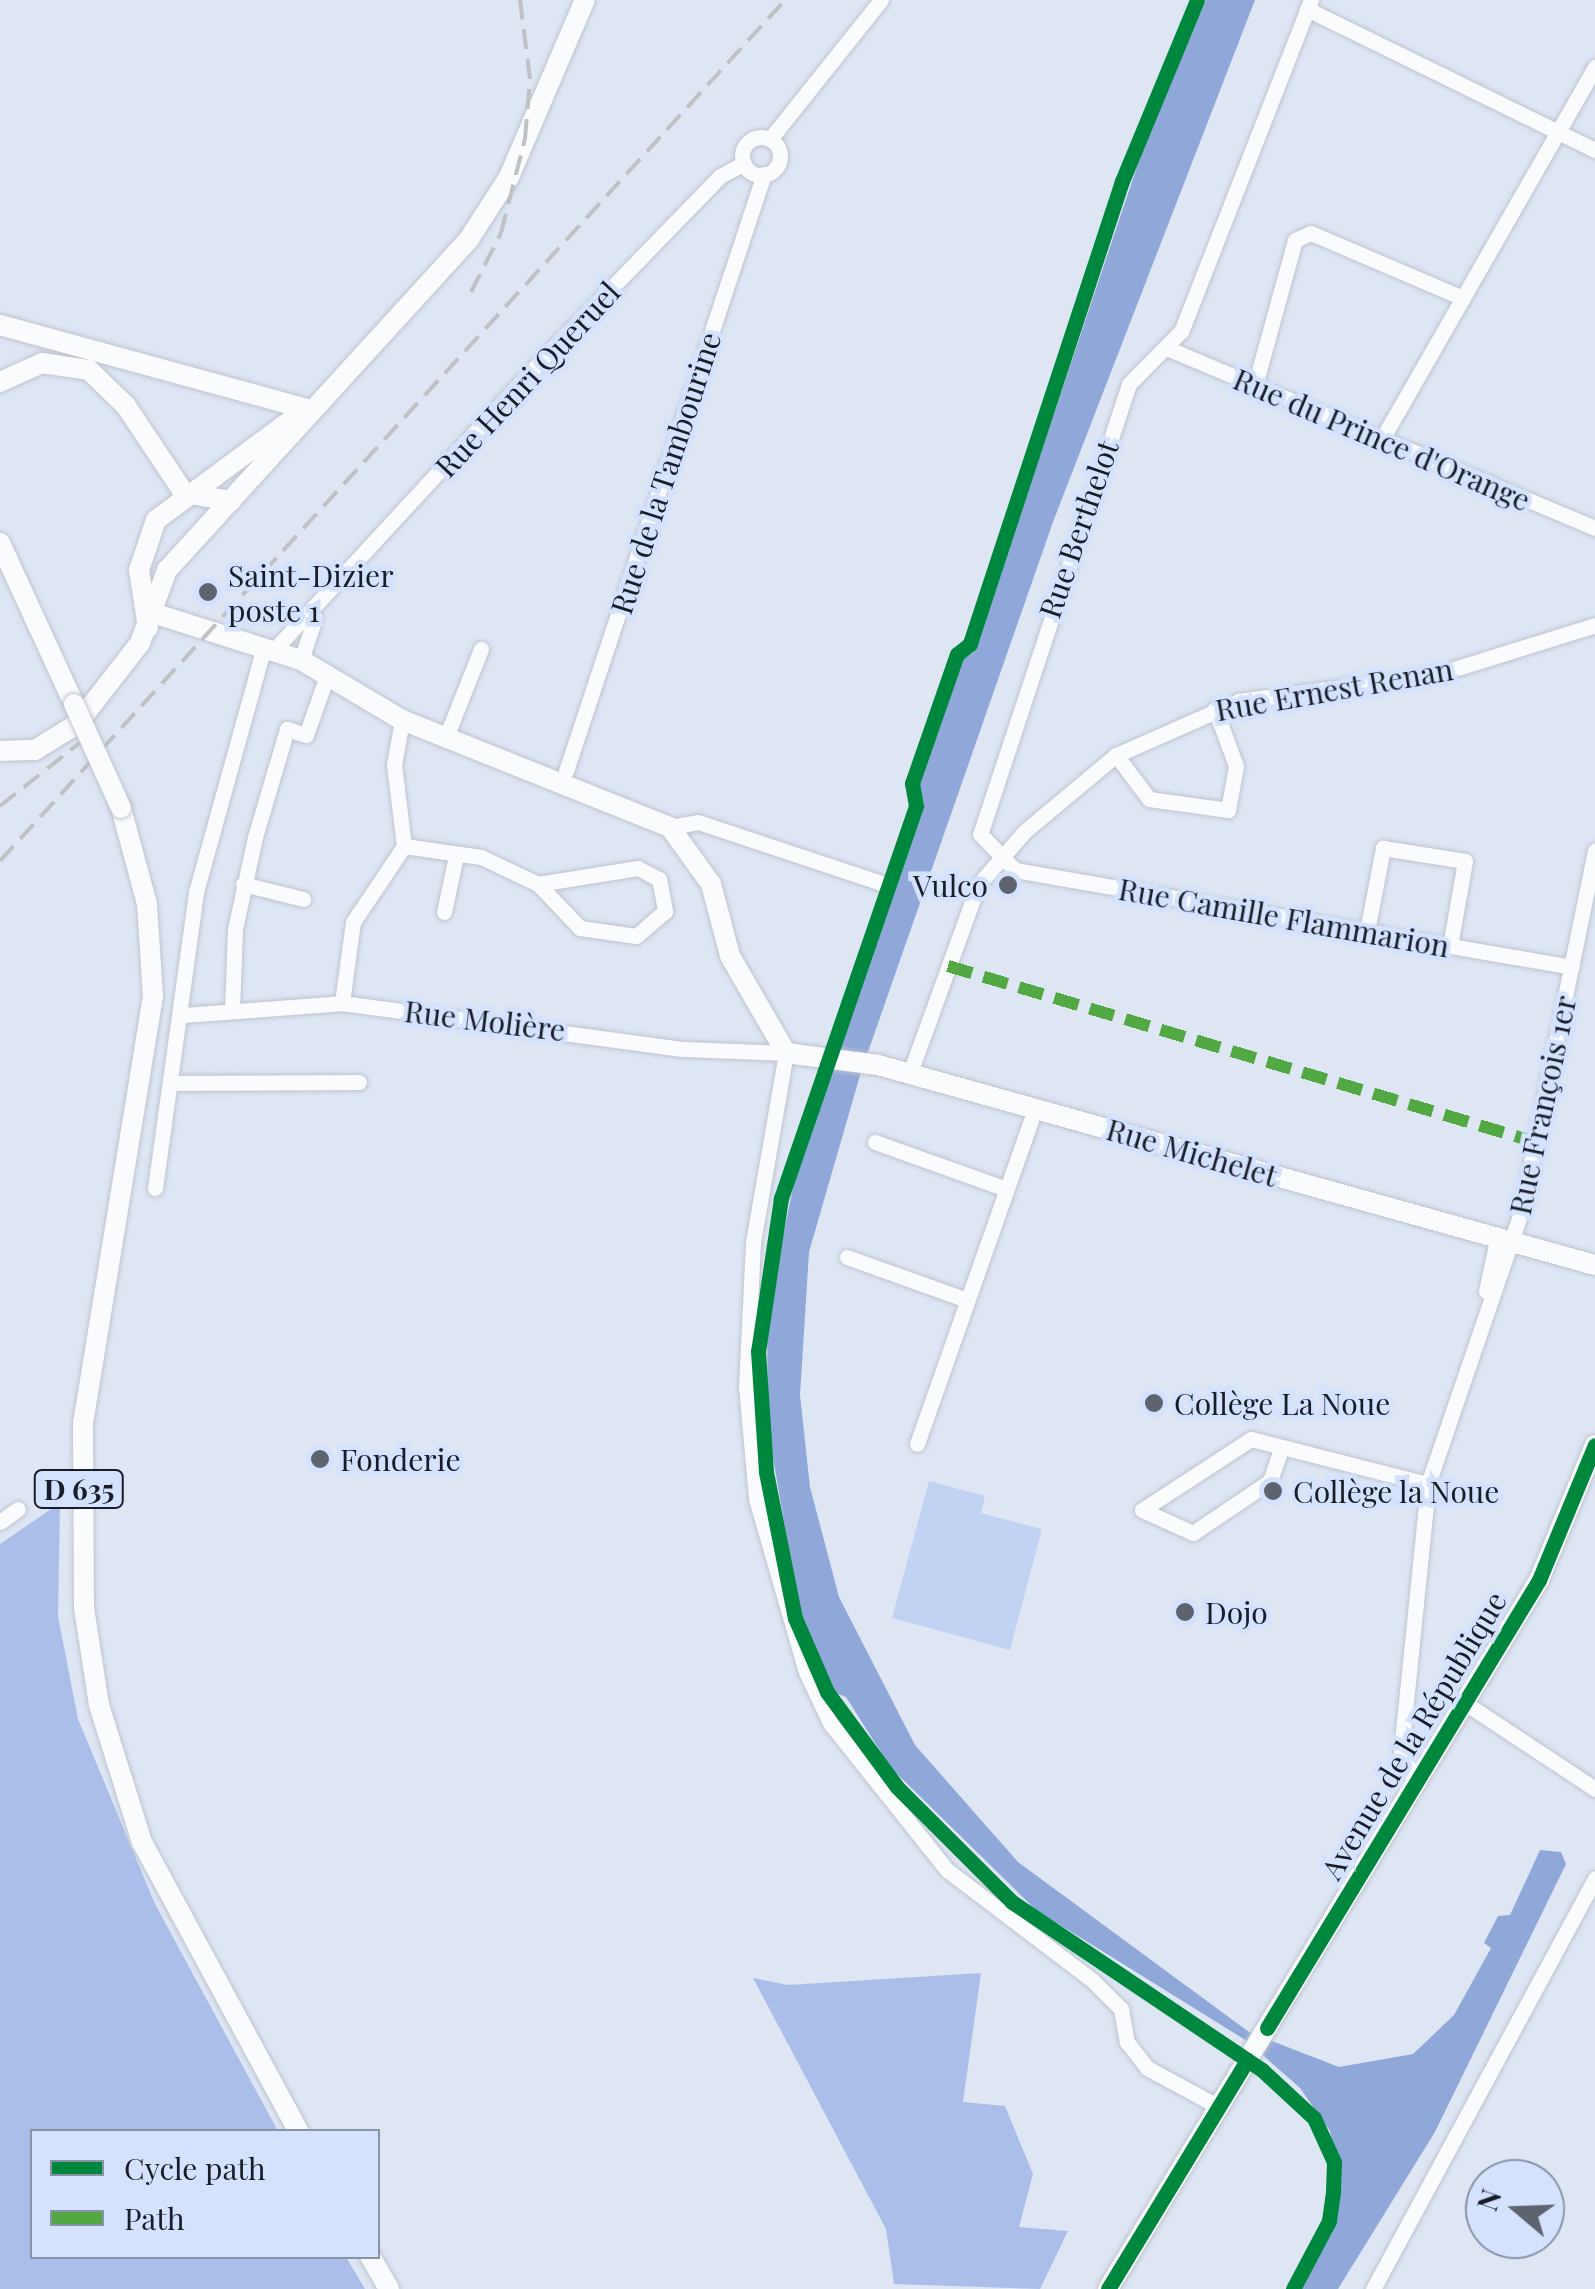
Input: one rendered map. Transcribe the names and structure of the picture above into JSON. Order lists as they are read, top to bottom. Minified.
{"streets":{"main road":["Rue Michelet","D 635","Avenue de la République"],"street":["Rue Henri Queruel","Rue du Prince d'Orange","Rue de la Tambourine","Rue Berthelot","Rue Ernest Renan","Rue Camille Flammarion","Rue Molière","Rue François 1er"]},"crossings":[["Rue Henri Queruel","Rue de la Tambourine"],["Rue du Prince d'Orange","Rue Berthelot"],["Rue Berthelot","Rue Ernest Renan"],["Rue Berthelot","Rue Camille Flammarion"],["Rue Ernest Renan","Rue Camille Flammarion"],["Rue Camille Flammarion","Rue François 1er"],["Rue Molière","Rue Michelet"],["Rue François 1er","Rue Michelet"],["Rue François 1er","Avenue de la République"]],"places":["Saint-Dizier poste 1","Vulco","Collège La Noue","Fonderie","Collège la Noue","Dojo"],"legend":["Cycle path","Path"],"north":"left"}
